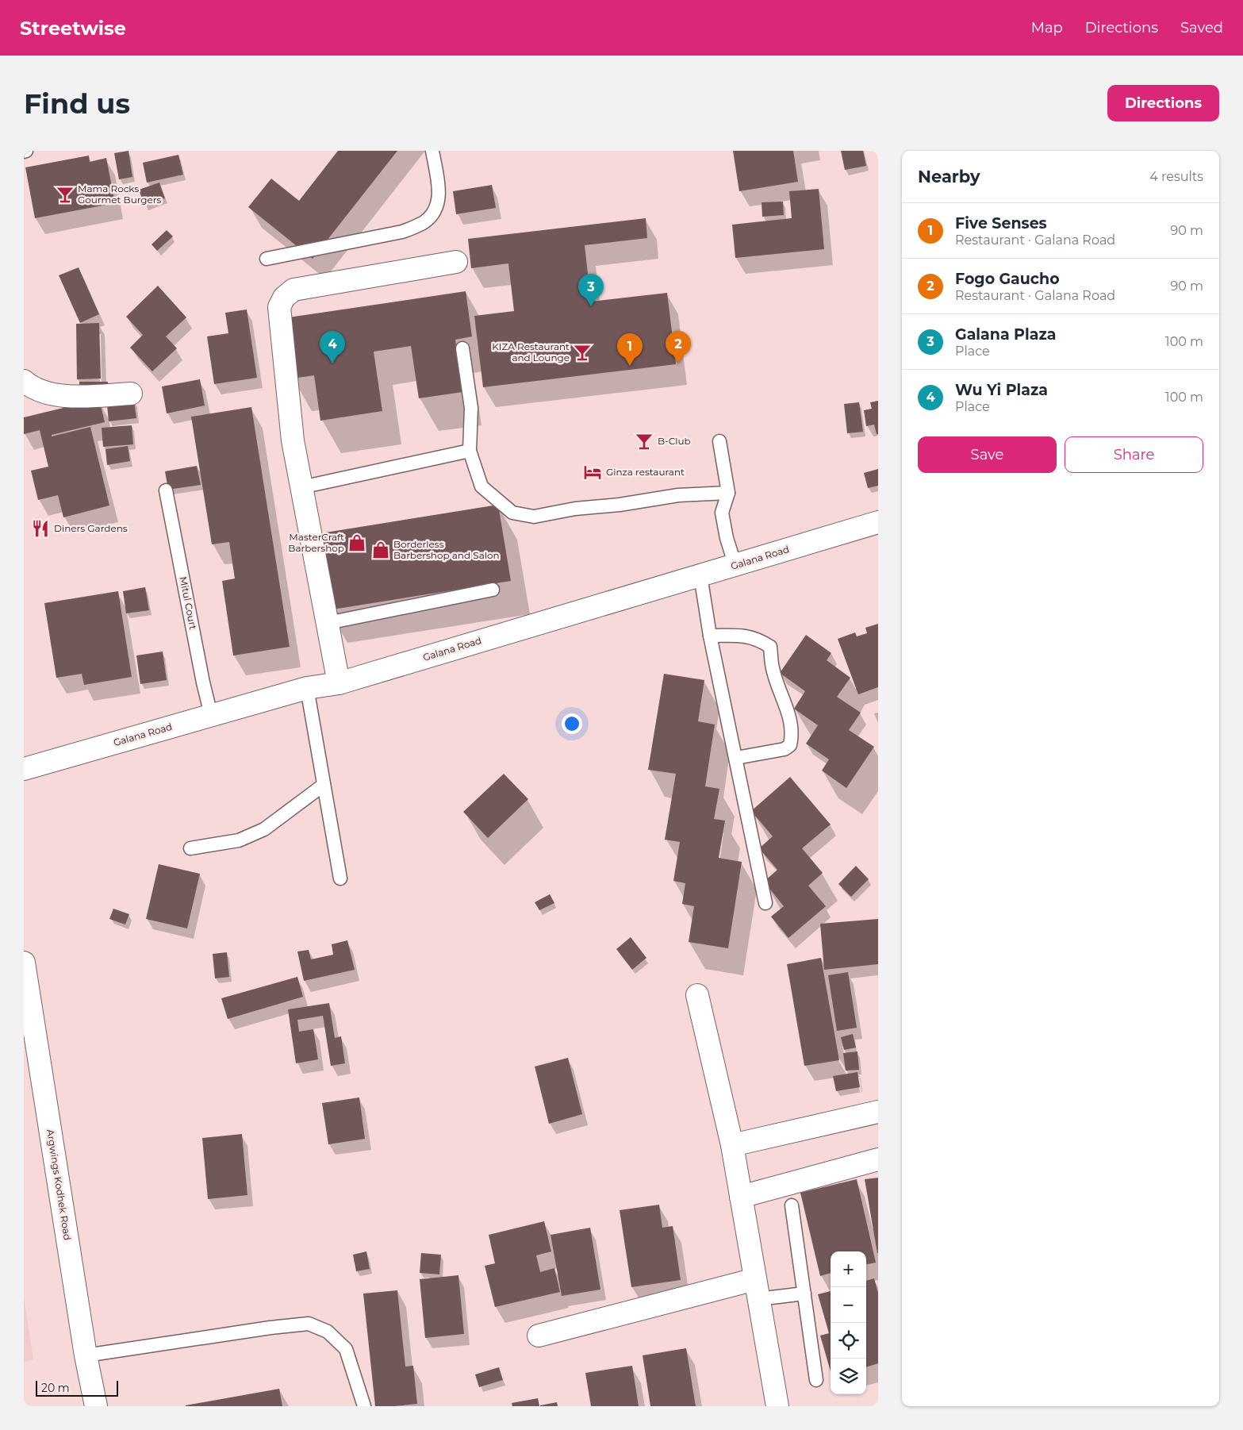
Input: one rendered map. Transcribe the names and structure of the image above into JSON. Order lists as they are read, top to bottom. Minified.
{"streets":{"street":["Galana Road","Argwings Kodhek Road"],"lane":["Mitul Court"]},"crossings":[["Galana Road","Mitul Court"]],"places":{"bar":["Mama Rocks Gourmet Burgers","KIZA Restaurant and Lounge","B-Club"],"hotel":["Ginza restaurant"],"restaurant":["Diners Gardens"],"shop":["MasterCraft Barbershop","Borderless Barbershop and Salon"]},"scale_bar":"20 m","page":{"header":"Streetwise","nav":["Map","Directions","Saved"],"buttons":["Directions",["Save","Share"]],"title":"Find us","heading":["Nearby","4 results"],"list":[{"mark":"1","name":"Five Senses","note":"Restaurant · Galana Road","value":"90 m"},{"mark":"2","name":"Fogo Gaucho","note":"Restaurant · Galana Road","value":"90 m"},{"mark":"3","name":"Galana Plaza","note":"Place","value":"100 m"},{"mark":"4","name":"Wu Yi Plaza","note":"Place","value":"100 m"}],"pins":["3","2","4","1"],"map_buttons":["+","−"],"scale":"20 m"}}
